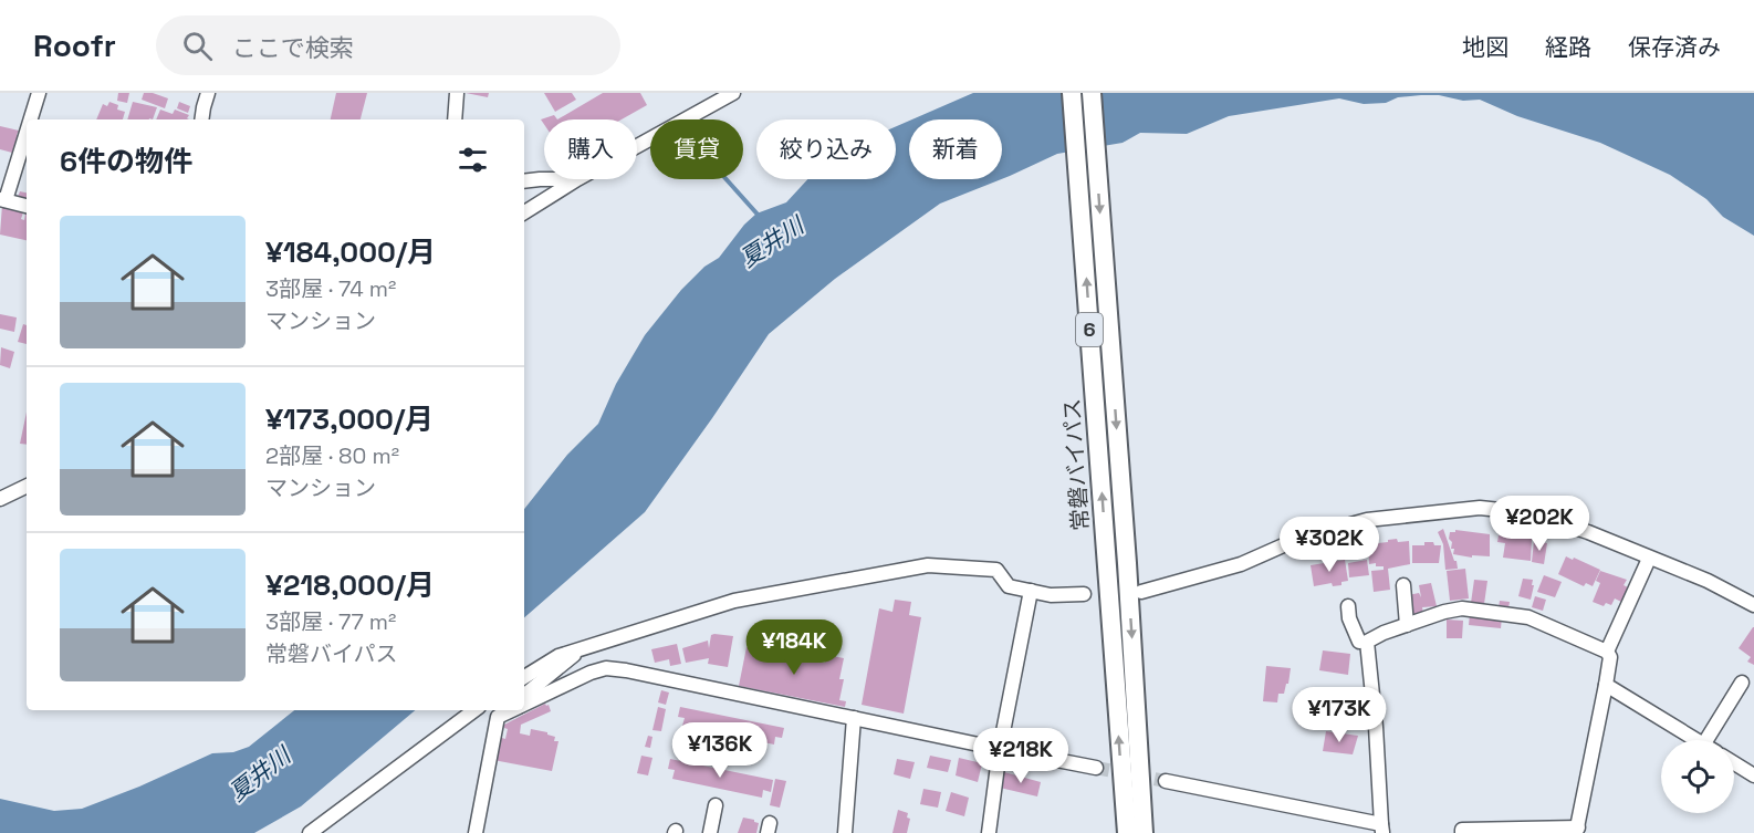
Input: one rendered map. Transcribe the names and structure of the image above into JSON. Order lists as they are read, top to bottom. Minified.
{"streets":{"highway":["6","常磐バイパス"]},"water":["夏井川"],"page":{"header":"Roofr","search":"ここで検索","nav":["地図","経路","保存済み"],"chip":["購入","賃貸","絞り込み","新着"],"heading":"6件の物件","list":[{"name":"¥184,000/月","note":"3部屋 · 74 m² · マンション"},{"name":"¥173,000/月","note":"2部屋 · 80 m² · マンション"},{"name":"¥218,000/月","note":"3部屋 · 77 m² · 常磐バイパス"}],"price":["¥202K","¥302K","¥184K","¥173K","¥136K","¥218K"]}}
